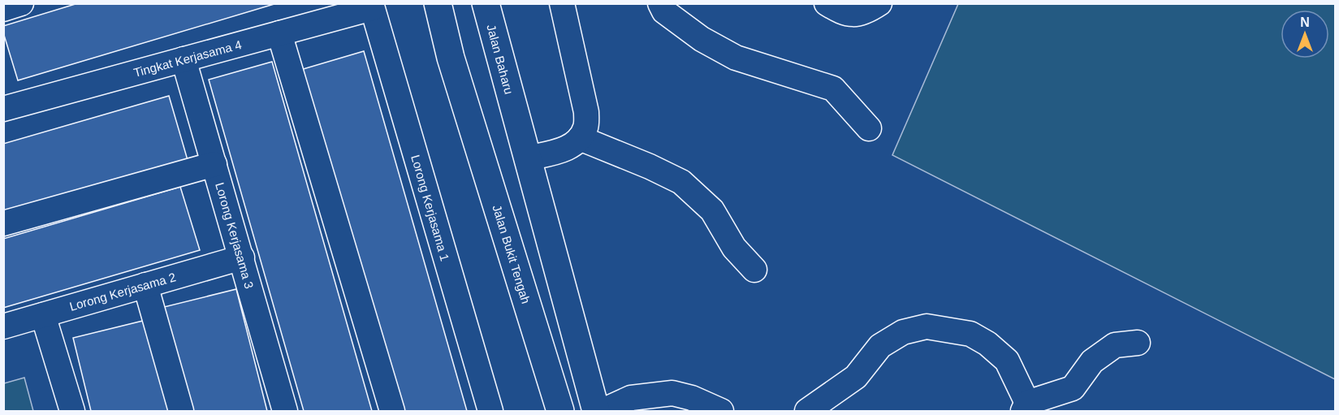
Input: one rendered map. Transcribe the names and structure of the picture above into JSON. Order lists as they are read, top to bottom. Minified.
{"streets":{"highway":["Jalan Baharu","Jalan Bukit Tengah"],"street":["Tingkat Kerjasama 4","Lorong Kerjasama 1","Lorong Kerjasama 3","Lorong Kerjasama 2"]},"crossings":[["Tingkat Kerjasama 4","Lorong Kerjasama 1"],["Tingkat Kerjasama 4","Lorong Kerjasama 3"],["Lorong Kerjasama 3","Lorong Kerjasama 2"]],"north":"top"}
